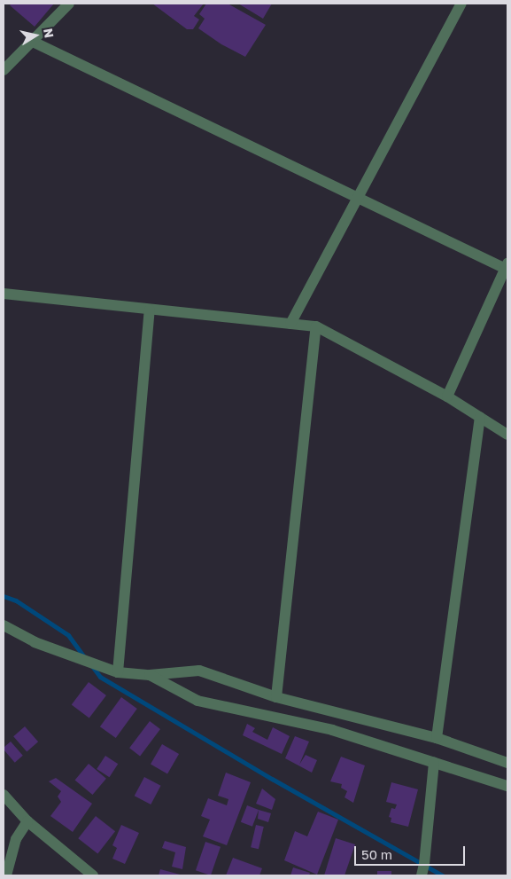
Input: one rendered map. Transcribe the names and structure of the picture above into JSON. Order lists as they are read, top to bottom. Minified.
{"scale_bar":"50 m","north":"right"}
